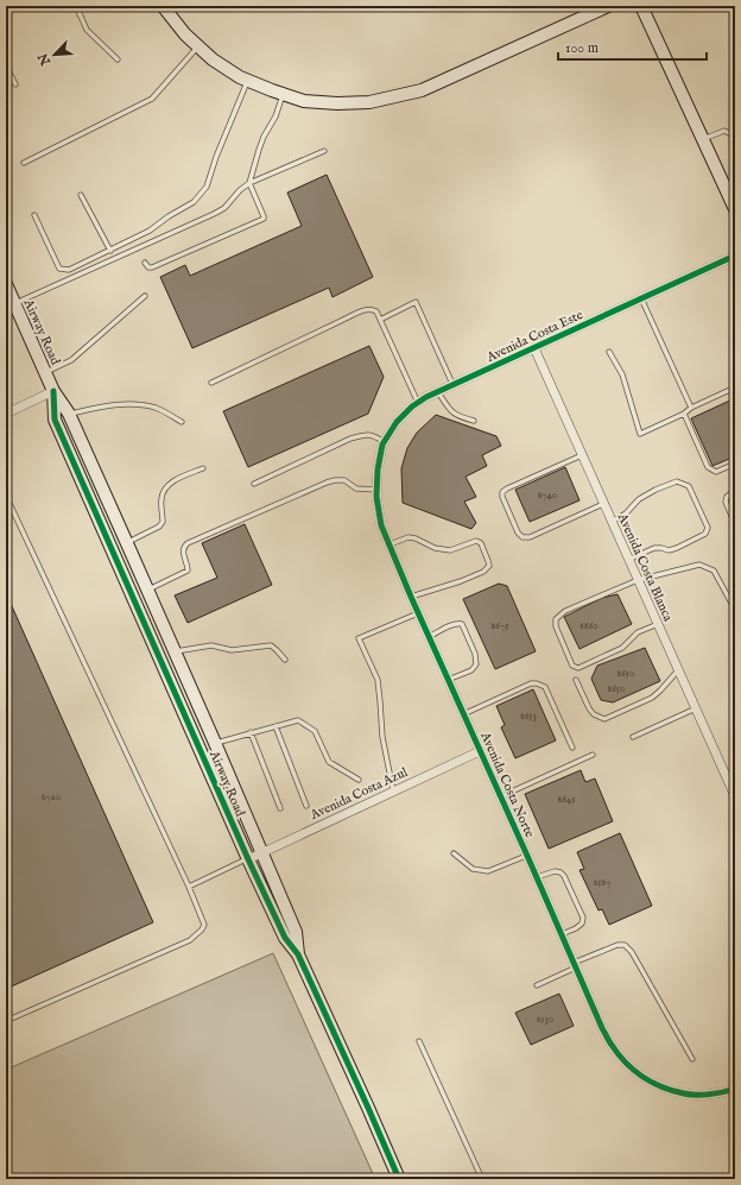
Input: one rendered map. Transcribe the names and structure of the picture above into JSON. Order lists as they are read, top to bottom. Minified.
{"streets":{"street":["Airway Road","Avenida Costa Este","Avenida Costa Blanca","Avenida Costa Norte","Avenida Costa Azul"]},"crossings":[["Airway Road","Avenida Costa Azul"],["Avenida Costa Este","Avenida Costa Blanca"],["Avenida Costa Este","Avenida Costa Norte"],["Avenida Costa Norte","Avenida Costa Azul"]],"house_numbers":["8740","8675","8660","8650","8650","8653","8720","8645","8587","8530"],"scale_bar":"100 m","north":"bottom left"}
